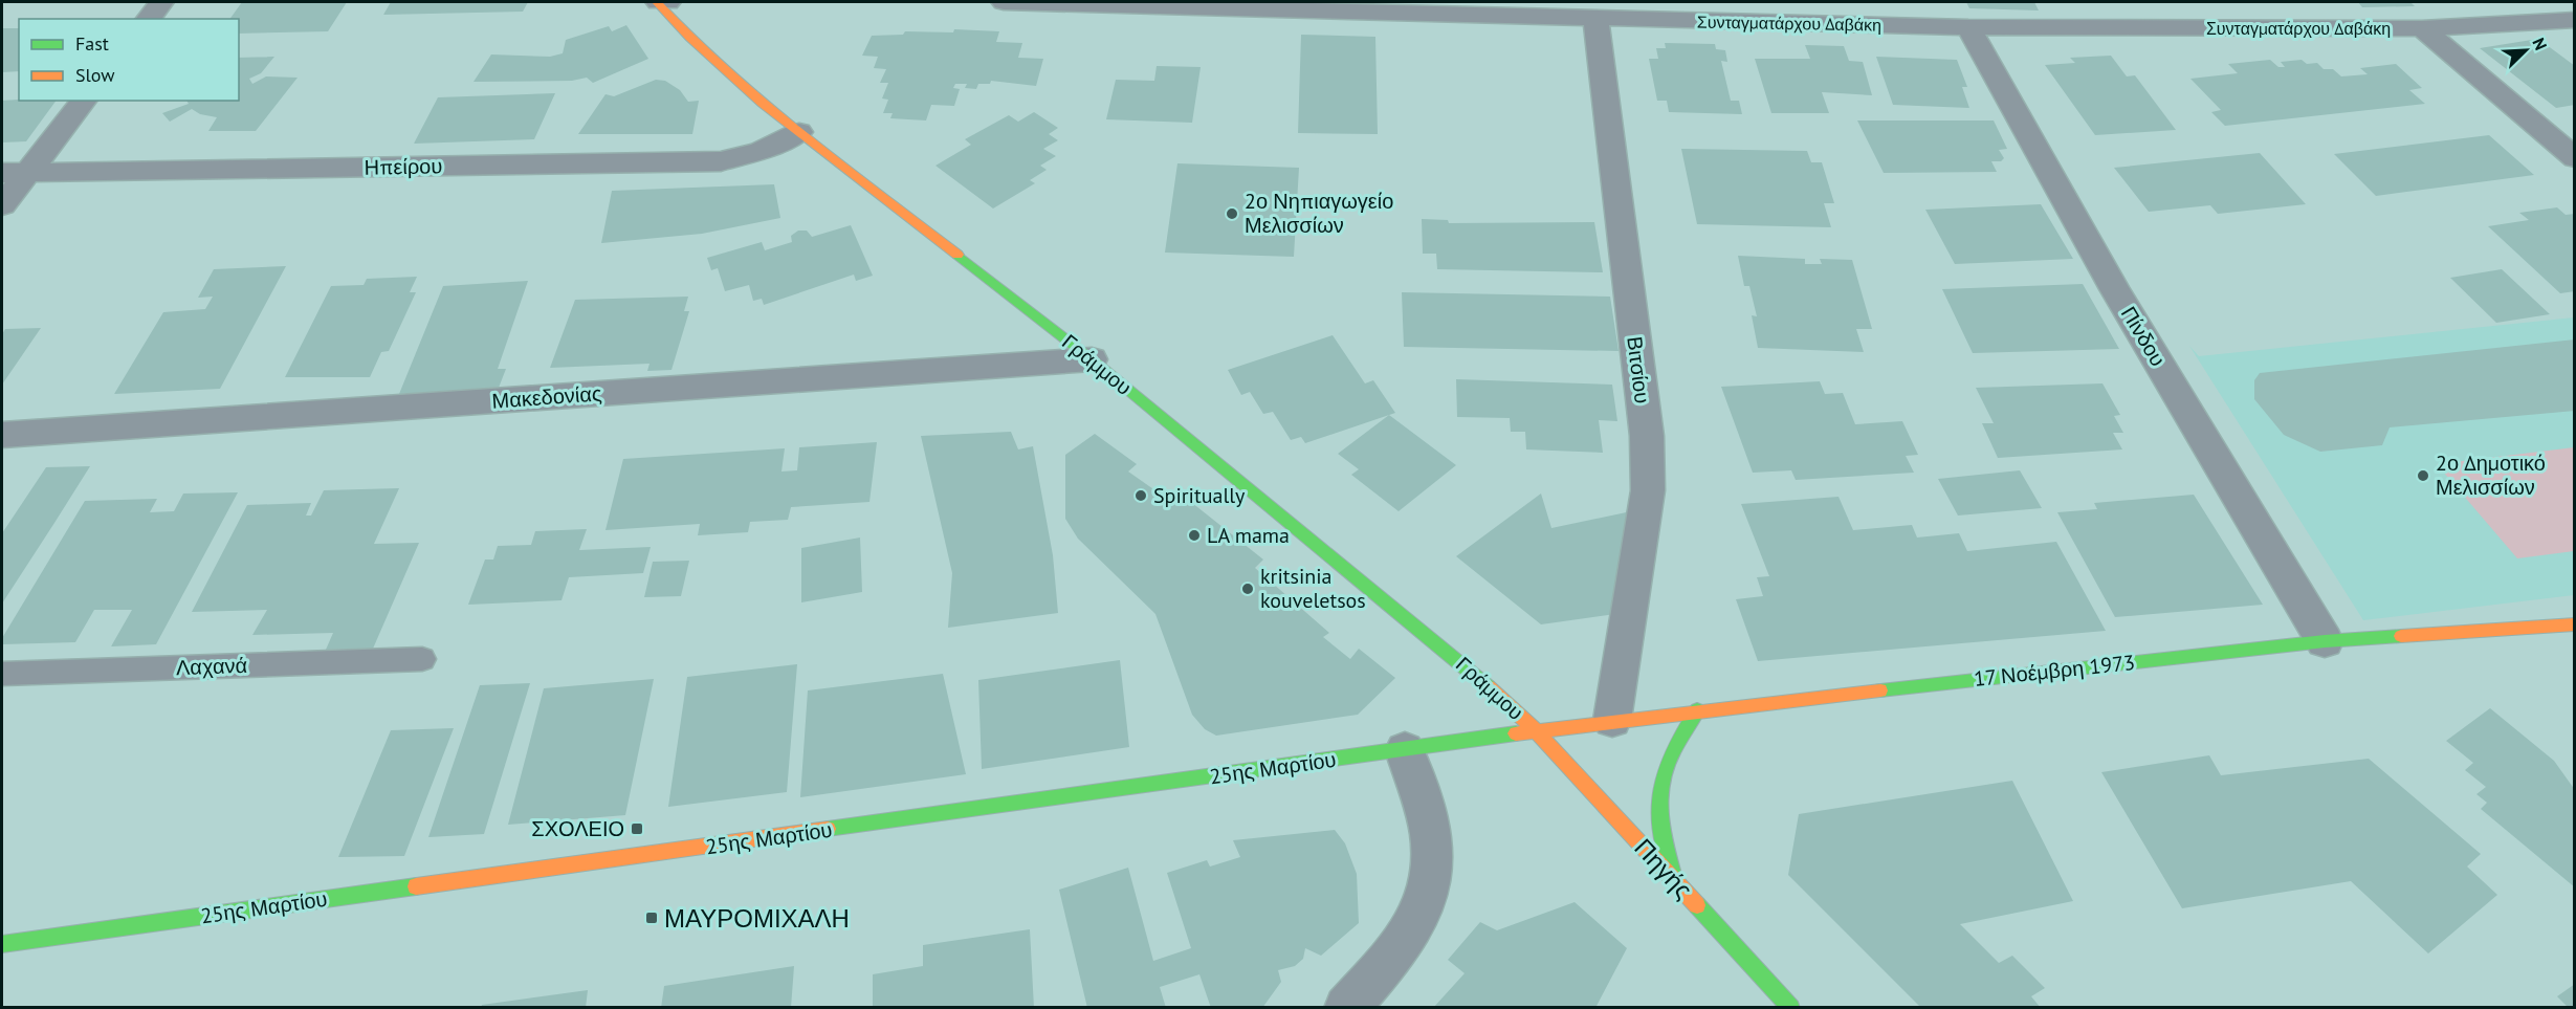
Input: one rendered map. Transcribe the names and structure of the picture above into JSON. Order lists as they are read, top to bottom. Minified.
{"streets":{"street":["Συνταγματάρχου Δαβάκη","Ηπείρου","Πίνδου","Γράμμου","Βιτσίου","Μακεδονίας","17 Νοέμβρη 1973","25ης Μαρτίου","Πηγής"],"lane":["Λαχανά"]},"crossings":[["Συνταγματάρχου Δαβάκη","Πίνδου"],["Συνταγματάρχου Δαβάκη","Βιτσίου"],["Ηπείρου","Γράμμου"],["Πίνδου","17 Νοέμβρη 1973"],["Γράμμου","Μακεδονίας"],["Γράμμου","17 Νοέμβρη 1973"],["Γράμμου","25ης Μαρτίου"],["Γράμμου","Πηγής"],["Βιτσίου","17 Νοέμβρη 1973"],["17 Νοέμβρη 1973","25ης Μαρτίου"],["17 Νοέμβρη 1973","Πηγής"],["25ης Μαρτίου","Πηγής"]],"places":{"other":["2ο Νηπιαγωγείο Μελισσίων","2ο Δημοτικό Μελισσίων","Spiritually","LA mama","kritsinia kouveletsos"],"transit":["ΣΧΟΛΕΙΟ","ΜΑΥΡΟΜΙΧΑΛΗ"]},"legend":["Fast","Slow"],"north":"top right"}
